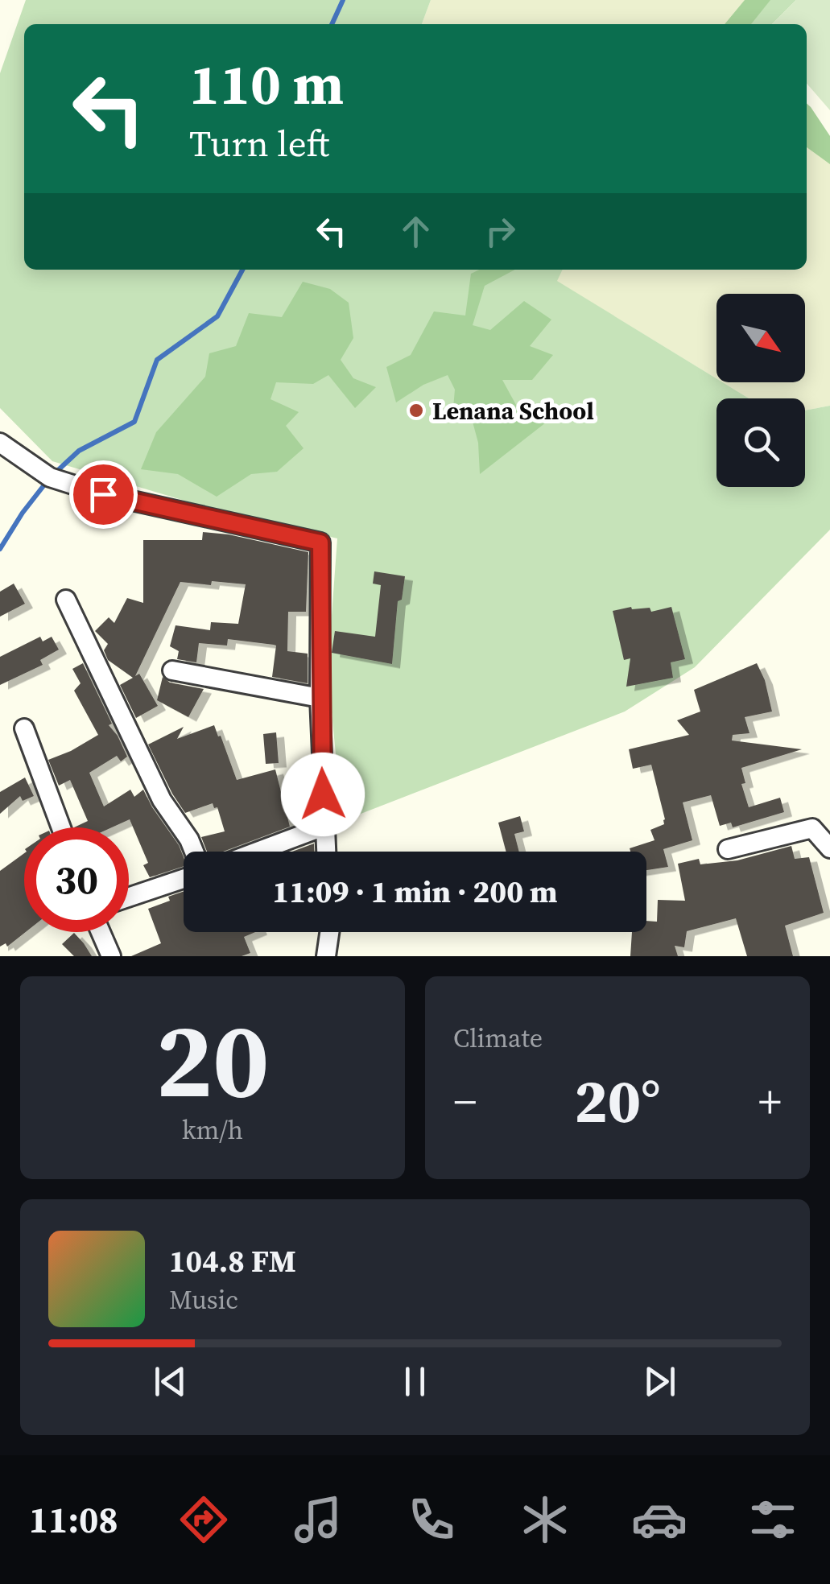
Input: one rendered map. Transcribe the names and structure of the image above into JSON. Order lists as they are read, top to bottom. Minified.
{"places":["Lenana School"],"north":"bottom right","page":{"turn":["110 m","Turn left"],"limit":"30","trip":"11:09 · 1 min · 200 m","tile":[["20","km/h"],"Climate"],"heat":["−","20°","+"],"song":["104.8 FM","Music"],"tabs":"11:08"}}
